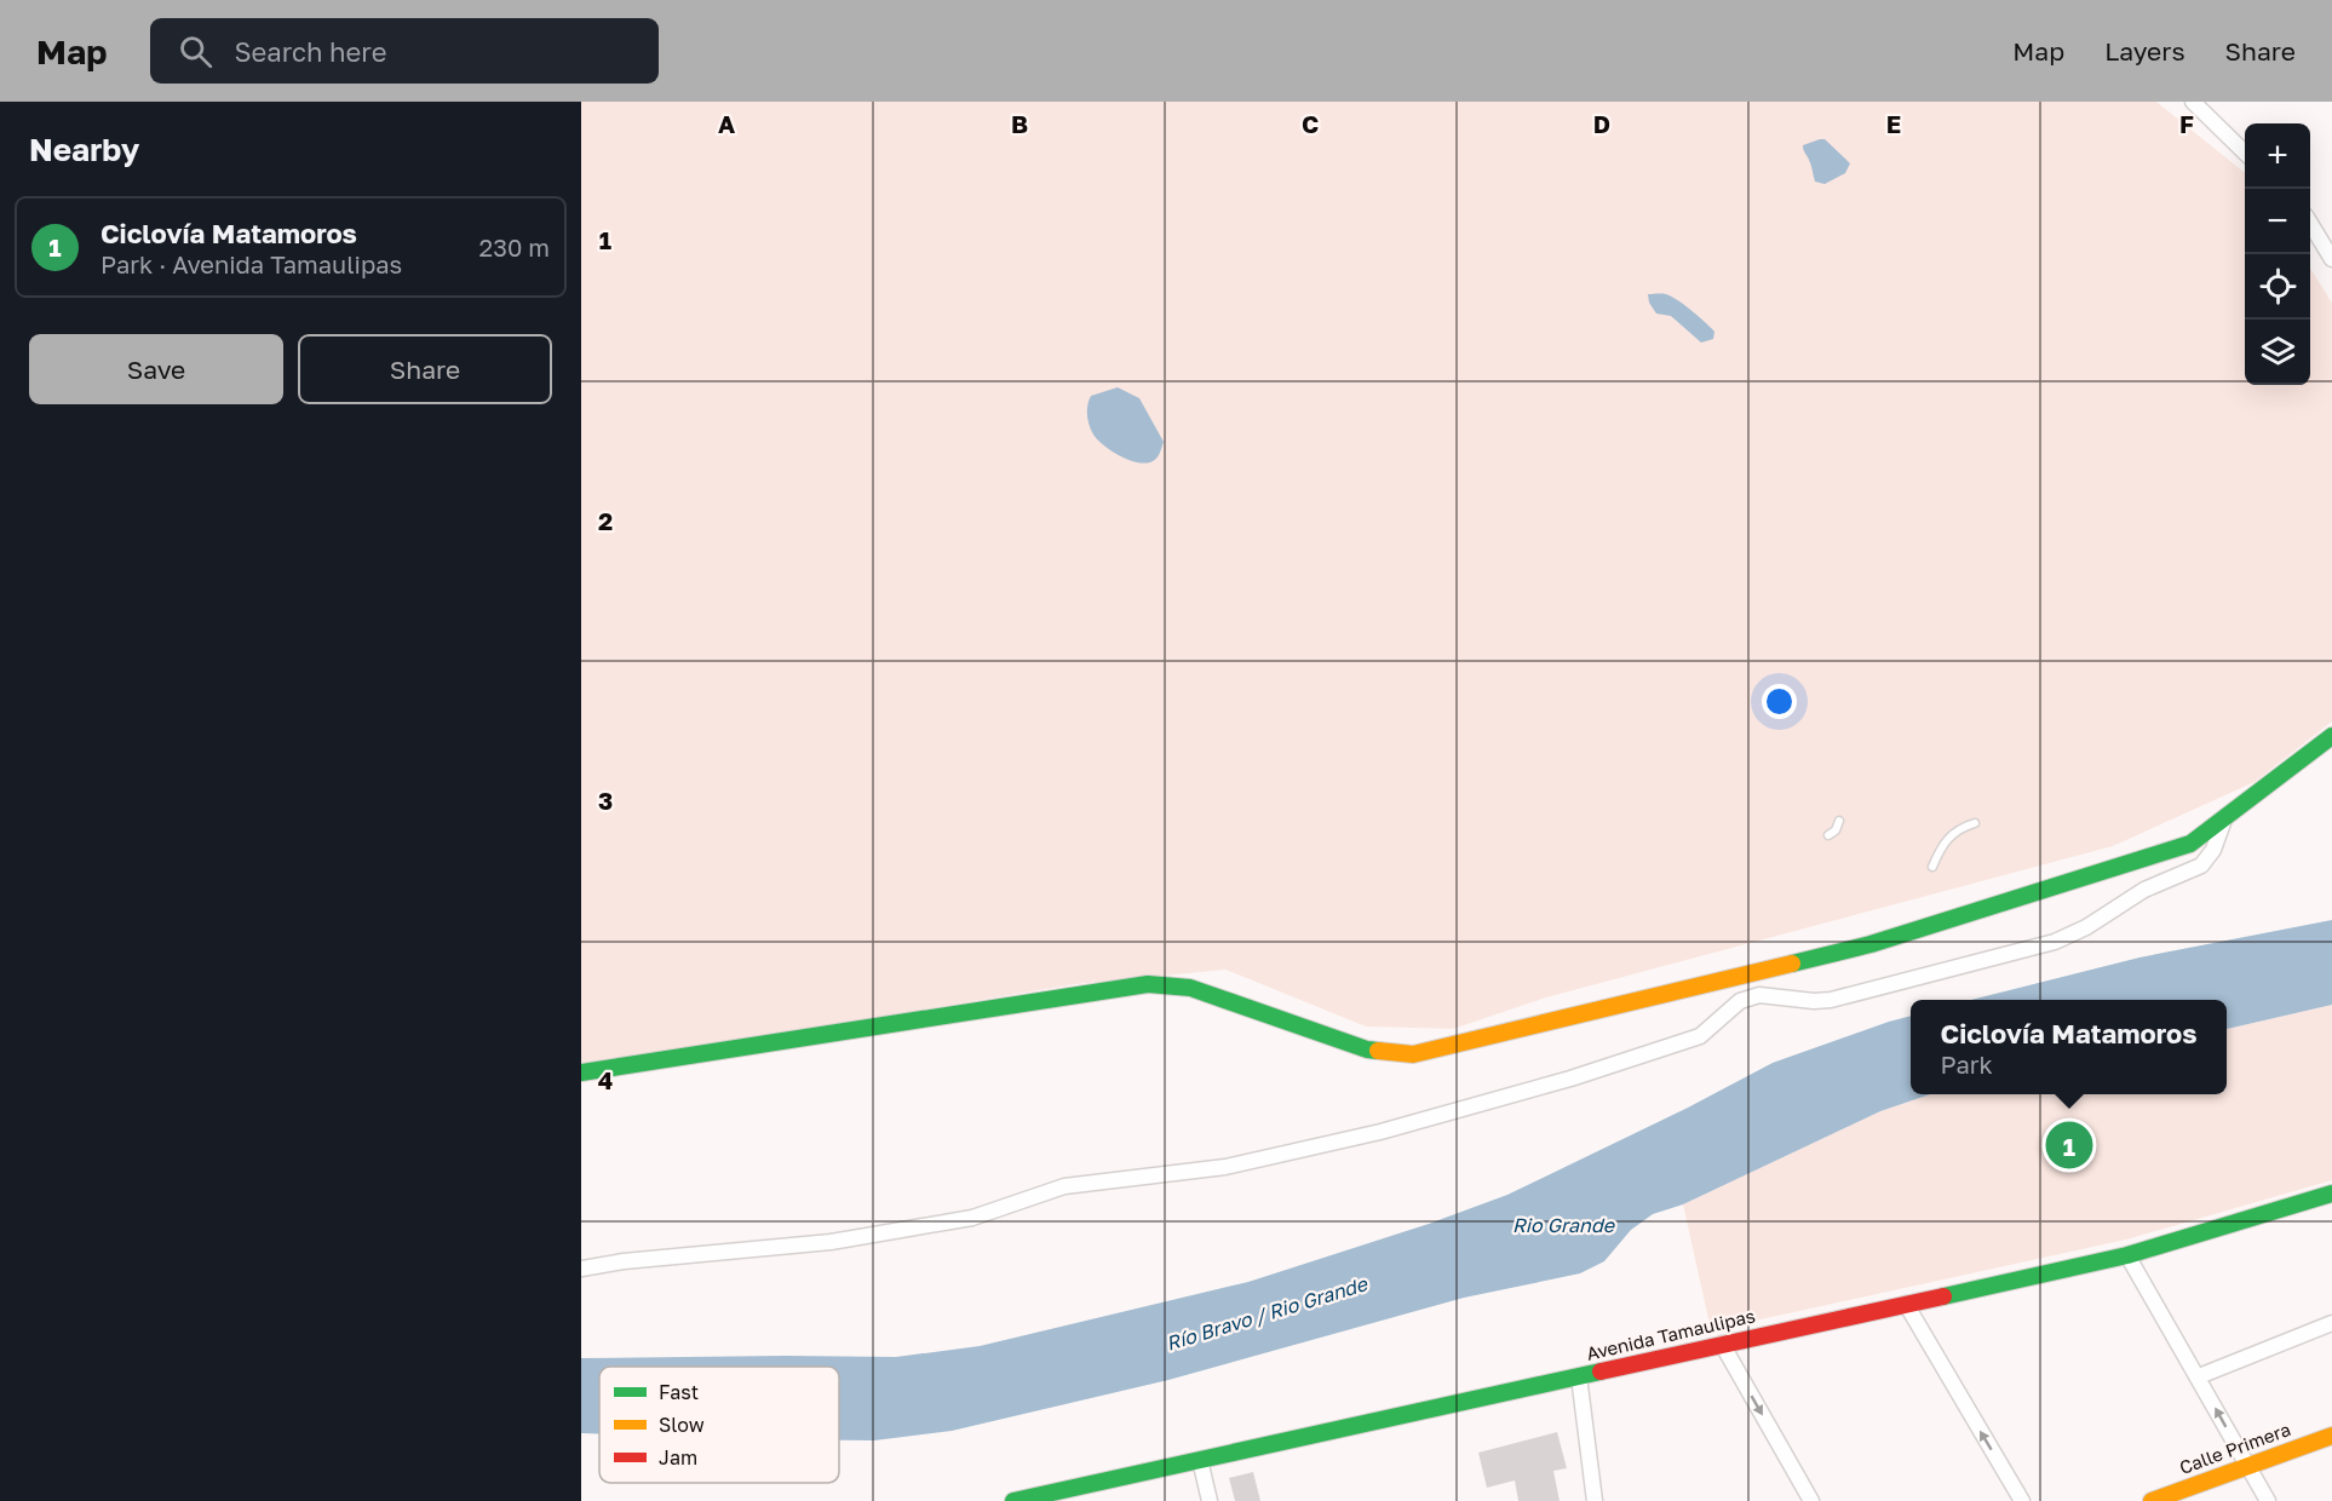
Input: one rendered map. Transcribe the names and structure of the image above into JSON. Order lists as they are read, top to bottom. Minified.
{"streets":{"street":["Avenida Tamaulipas","Calle Primera"]},"water":["Rio Grande","Río Bravo / Rio Grande"],"legend":["Fast","Slow","Jam"],"page":{"header":"Map","search":"Search here","nav":["Map","Layers","Share"],"heading":"Nearby","map_buttons":["+","−"],"list":[{"mark":"1","name":"Ciclovía Matamoros","note":"Park · Avenida Tamaulipas","value":"230 m"}],"buttons":["Save","Share"],"popup":["Ciclovía Matamoros","Park"],"pins":"1"},"grid":{"columns":["A","B","C","D","E","F"],"rows":["1","2","3","4"]}}
